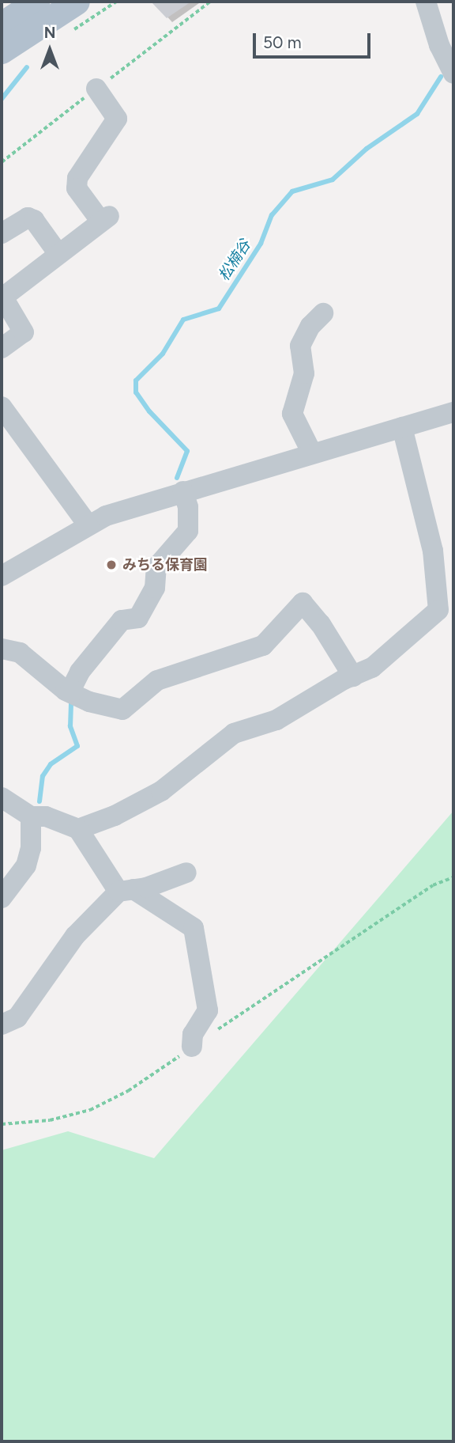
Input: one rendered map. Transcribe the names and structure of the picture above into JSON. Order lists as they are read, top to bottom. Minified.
{"water":["松楠谷"],"places":["みちる保育園"],"scale_bar":"50 m","north":"top"}
